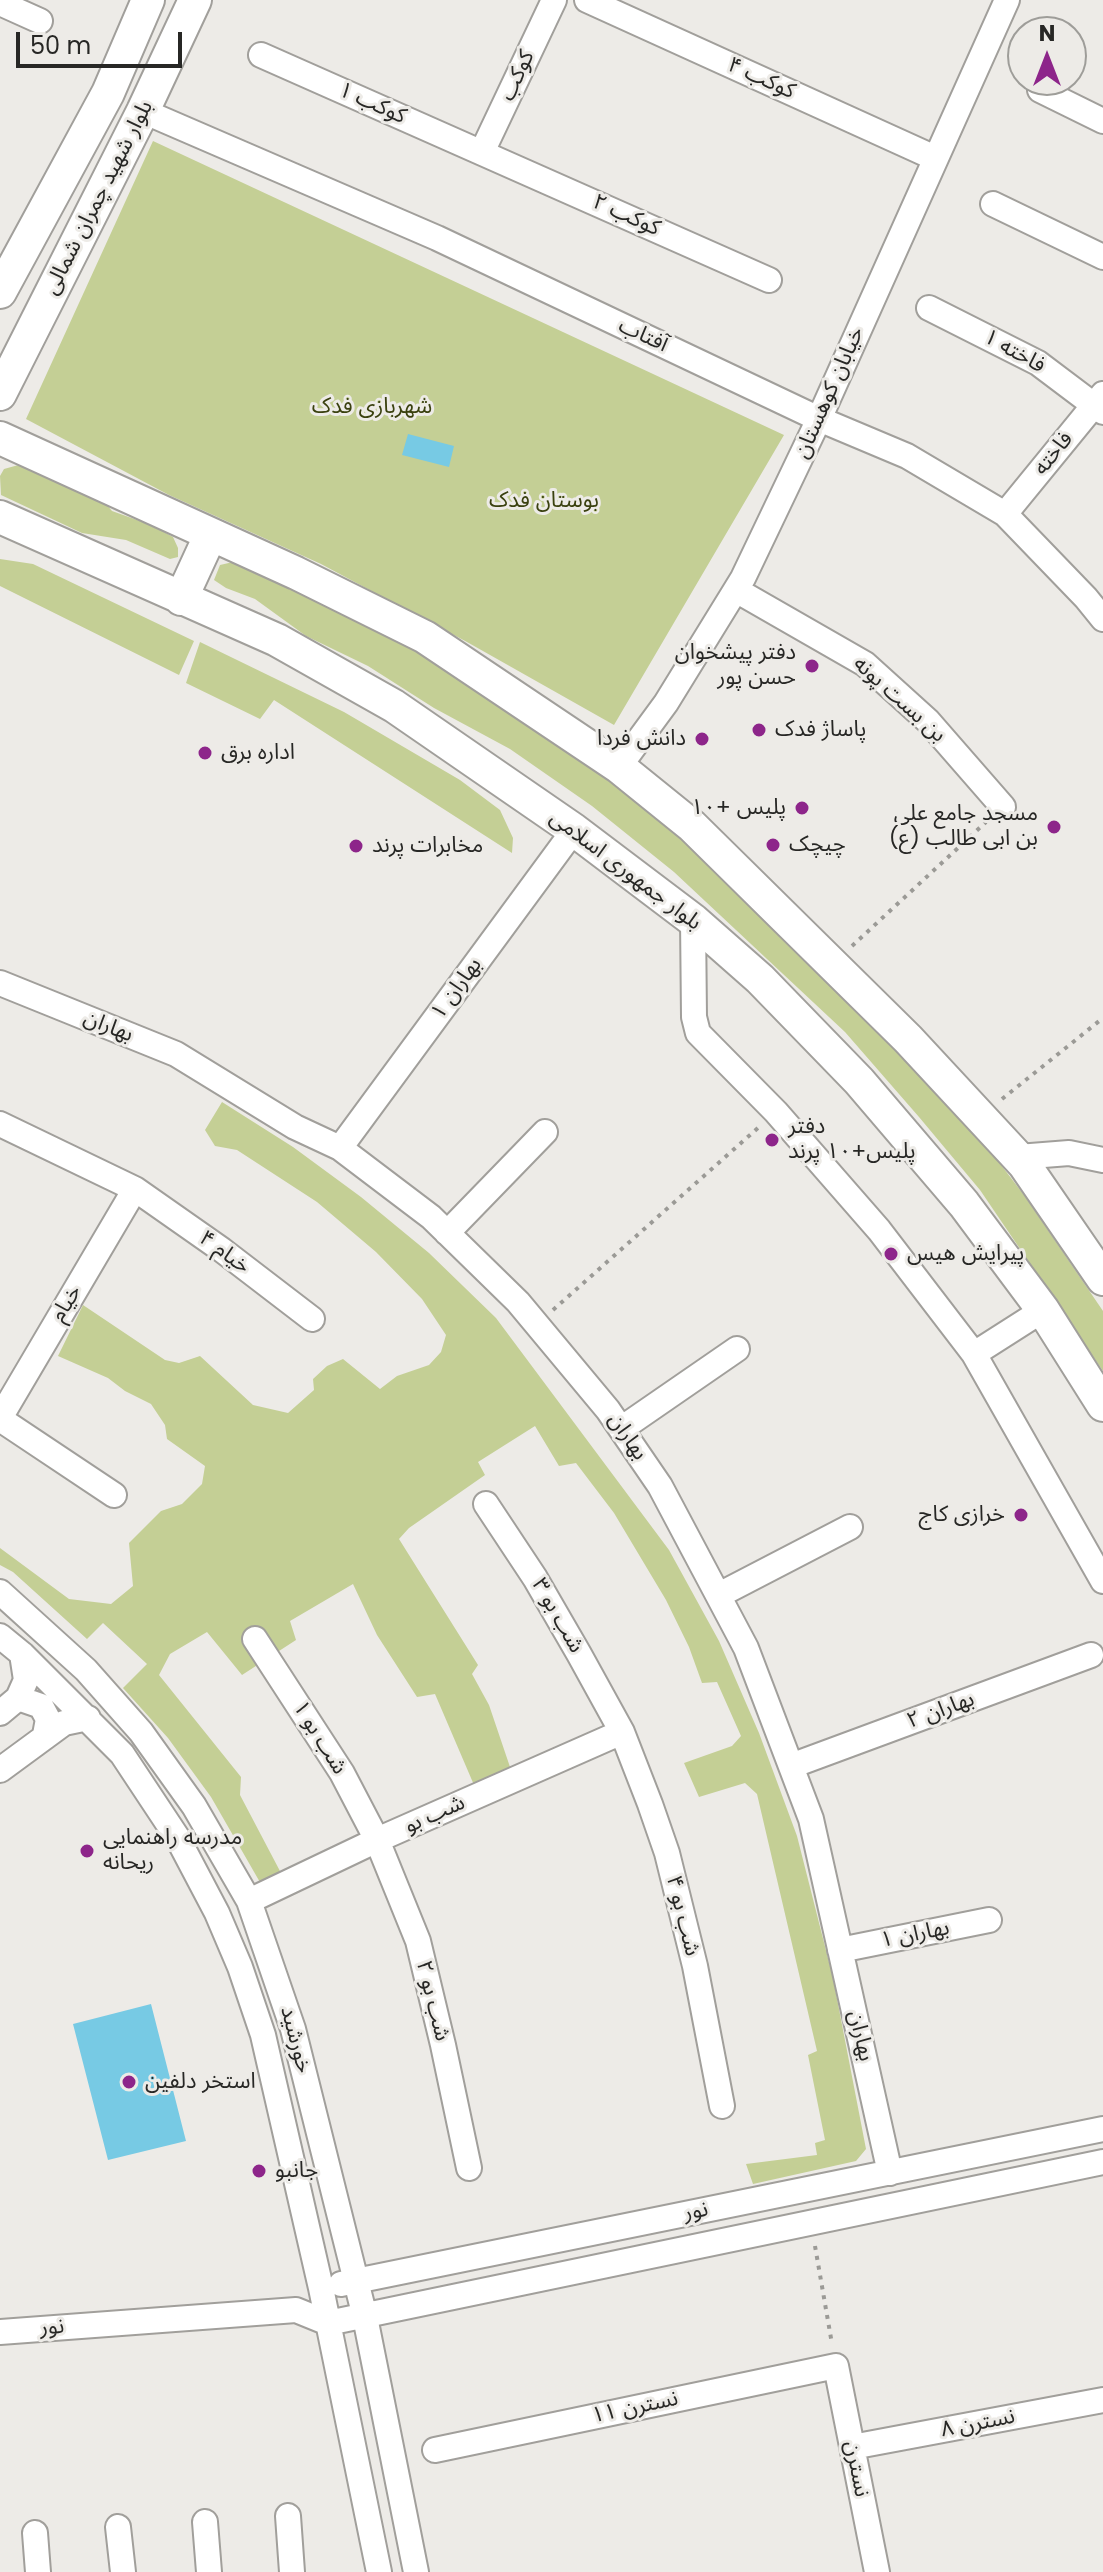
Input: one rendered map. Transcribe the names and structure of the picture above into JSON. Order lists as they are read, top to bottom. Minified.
{"streets":{"main road":["بلوار شهید چمران شمالی","بلوار جمهوری اسلامی"],"street":["کوکب","کوکب ۴","کوکب ۱","کوکب ۲","آفتاب","فاخته ۱","خیابان کوهستان","فاخته","بن بست پونه","بهاران ۱","بهاران","خیام ۴","خیام","شب بو ۳","بهاران ۲","شب بو ۱","شب بو","شب بو ۴","شب بو ۲","خورشید","نور","نسترن ۱۱","نسترن ۸","نسترن"]},"crossings":[["کوکب","کوکب ۱"],["کوکب","کوکب ۲"],["کوکب ۴","خیابان کوهستان"],["کوکب ۱","کوکب ۲"],["بلوار شهید چمران شمالی","آفتاب"],["آفتاب","خیابان کوهستان"],["آفتاب","فاخته"],["فاخته ۱","فاخته"],["خیابان کوهستان","بن بست پونه"],["بلوار جمهوری اسلامی","بهاران ۱"],["بهاران ۱","بهاران"],["بهاران","بهاران ۲"],["بهاران","نور"],["خیام ۴","خیام"],["شب بو ۳","شب بو"],["شب بو ۳","شب بو ۴"],["شب بو ۱","شب بو"],["شب بو ۱","شب بو ۲"],["شب بو","شب بو ۴"],["شب بو","شب بو ۲"],["شب بو","خورشید"],["خورشید","نور"],["نسترن ۱۱","نسترن"],["نسترن ۸","نسترن"]],"parks":["شهربازی فدک","بوستان فدک"],"places":["دفتر پیشخوان حسن پور","پاساژ فدک","دانش فردا","اداره برق","پلیس +۱۰","مسجد جامع علی بن ابی طالب (ع)","چیچک","مخابرات پرند","دفتر پلیس+۱۰ پرند","پیرایش هیس","خرازی کاج","مدرسه راهنمایی ریحانه","استخر دلفین","جانبو"],"scale_bar":"50 m","north":"top"}
